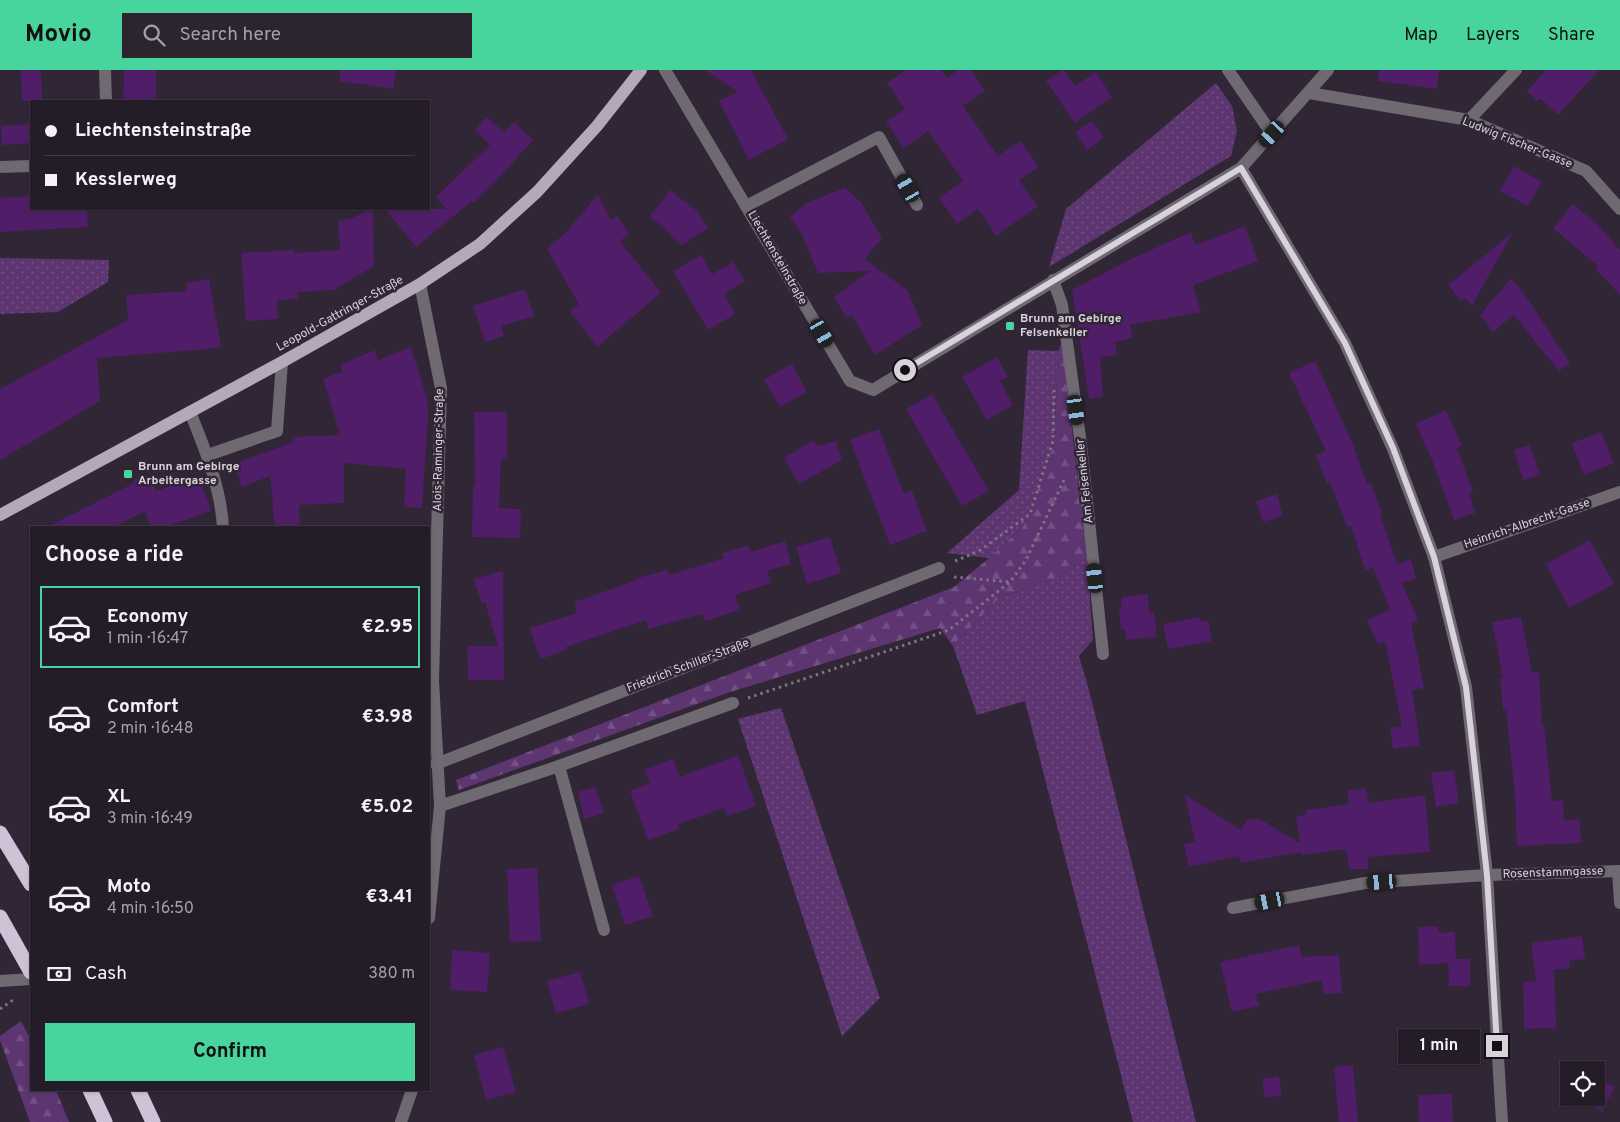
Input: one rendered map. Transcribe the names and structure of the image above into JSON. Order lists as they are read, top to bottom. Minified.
{"streets":{"main road":["Leopold-Gattringer-Straße"],"street":["Ludwig Fischer-Gasse","Liechtensteinstraße","Alois-Raminger-Straße","Am Felsenkeller","Heinrich-Albrecht-Gasse","Friedrich Schiller-Straße","Rosenstammgasse"]},"crossings":[["Ludwig Fischer-Gasse","Liechtensteinstraße"],["Liechtensteinstraße","Am Felsenkeller"],["Leopold-Gattringer-Straße","Alois-Raminger-Straße"],["Alois-Raminger-Straße","Friedrich Schiller-Straße"]],"places":{"transit":["Brunn am Gebirge Felsenkeller","Brunn am Gebirge Arbeitergasse"]},"page":{"header":"Movio","search":"Search here","nav":["Map","Layers","Share"],"banner":["Liechtensteinstraße","Kesslerweg"],"heading":"Choose a ride","list":[{"name":"Economy","note":"1 min · 16:47","value":"€2.95"},{"name":"Comfort","note":"2 min · 16:48","value":"€3.98"},{"name":"XL","note":"3 min · 16:49","value":"€5.02"},{"name":"Moto","note":"4 min · 16:50","value":"€3.41"}],"pay":["Cash","380 m"],"buttons":"Confirm","bubble":"1 min"}}
